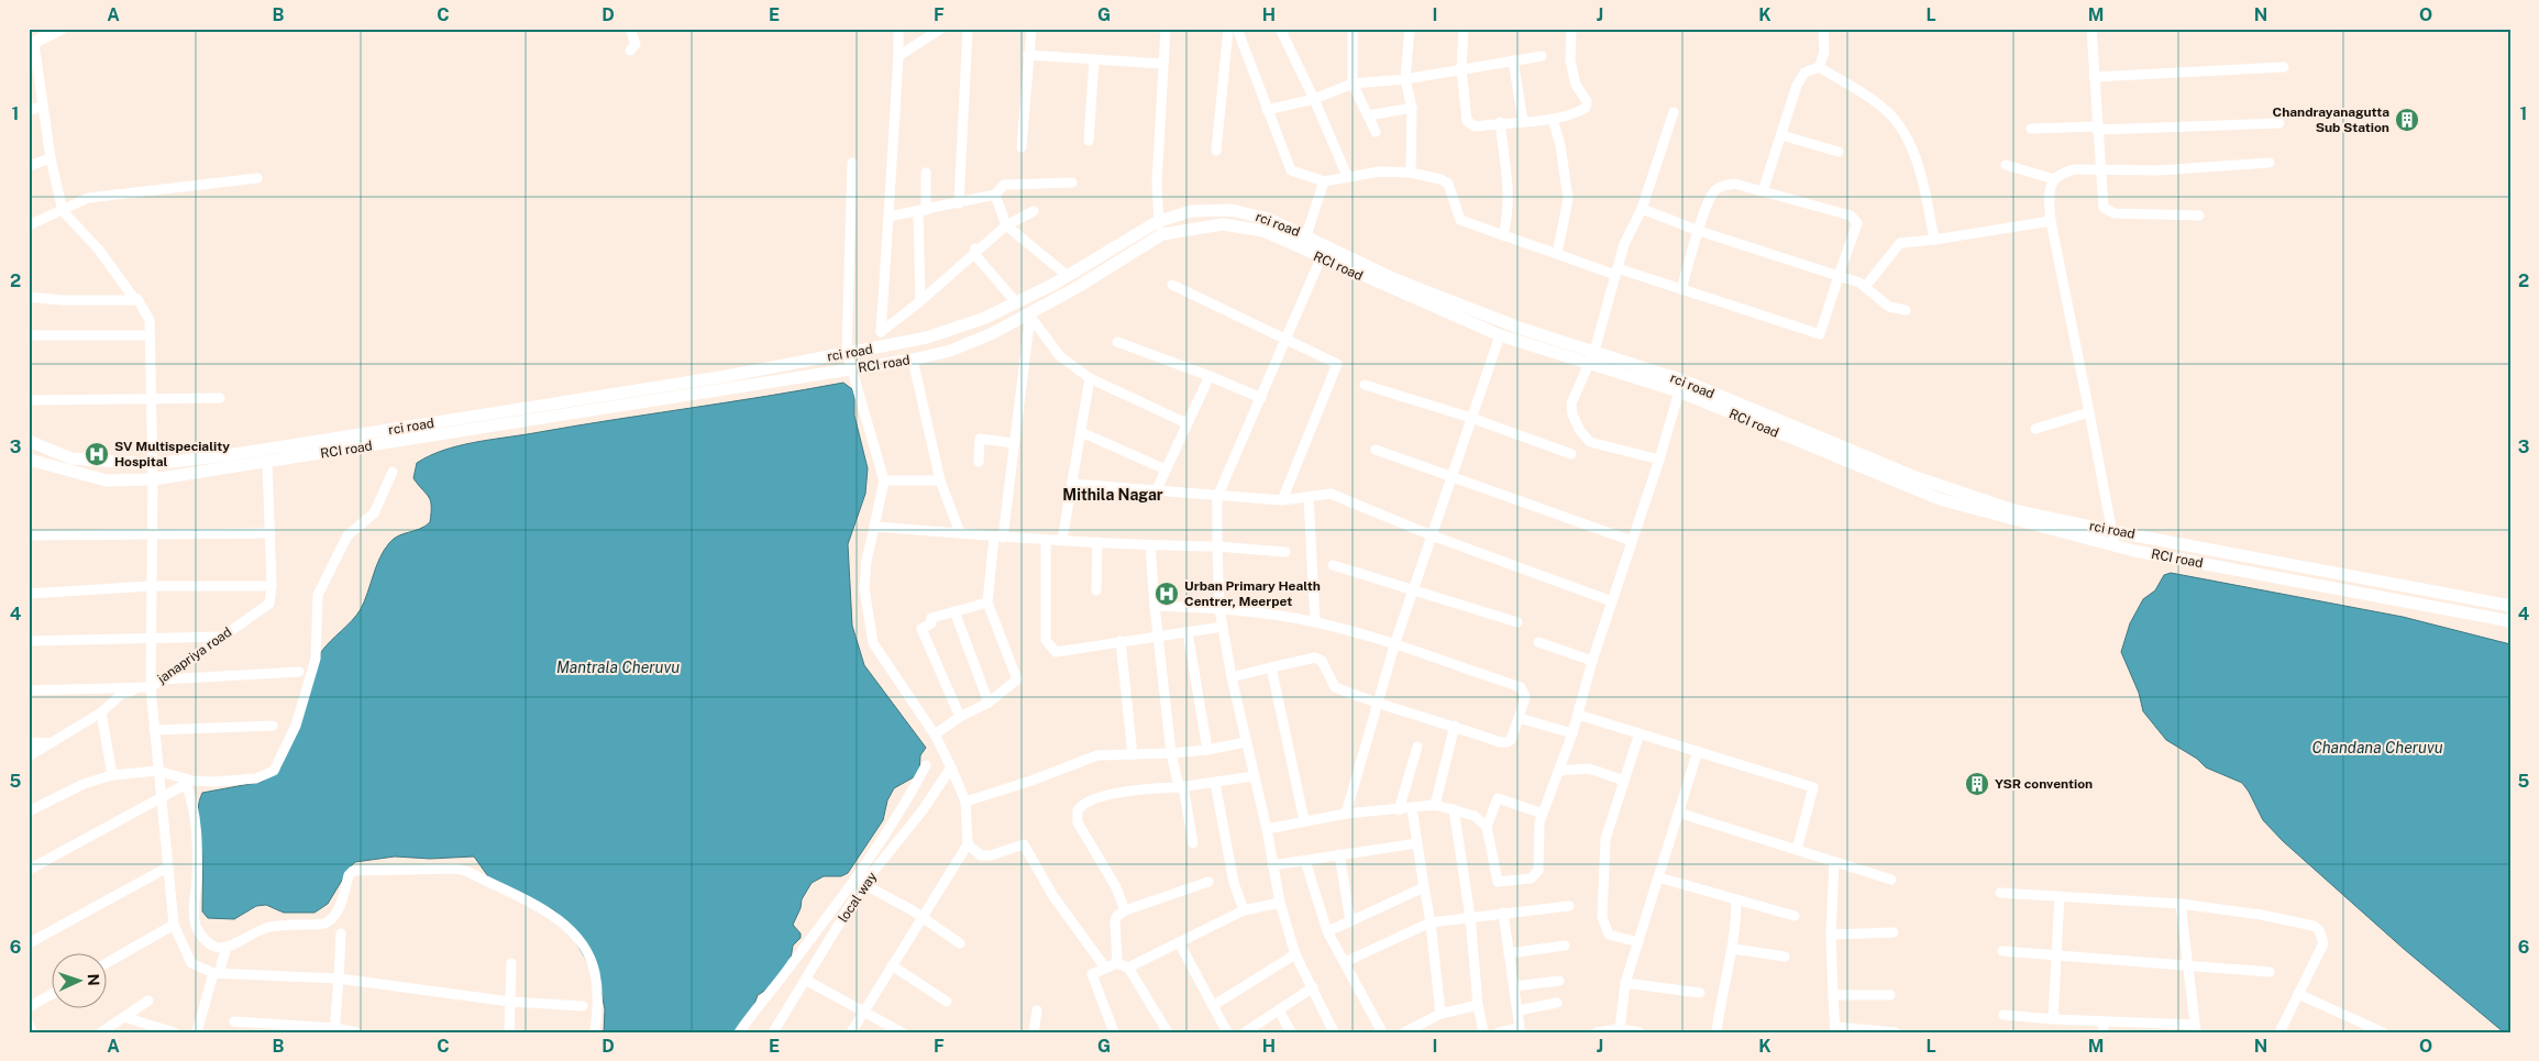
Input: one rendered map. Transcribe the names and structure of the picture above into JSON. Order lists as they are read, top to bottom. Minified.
{"streets":{"main road":["rci road","RCI road"],"street":["janapriya road","local way"]},"crossings":[["rci road","RCI road"]],"districts":["Mithila Nagar"],"water":["Mantrala Cheruvu","Chandana Cheruvu"],"places":{"building":["Chandrayanagutta Sub Station","YSR convention"],"hospital":["SV Multispeciality Hospital","Urban Primary Health Centrer, Meerpet"]},"north":"right","grid":{"columns":["A","B","C","D","E","F","G","H","I","J","K","L","M","N","O"],"rows":["1","2","3","4","5","6"]}}
